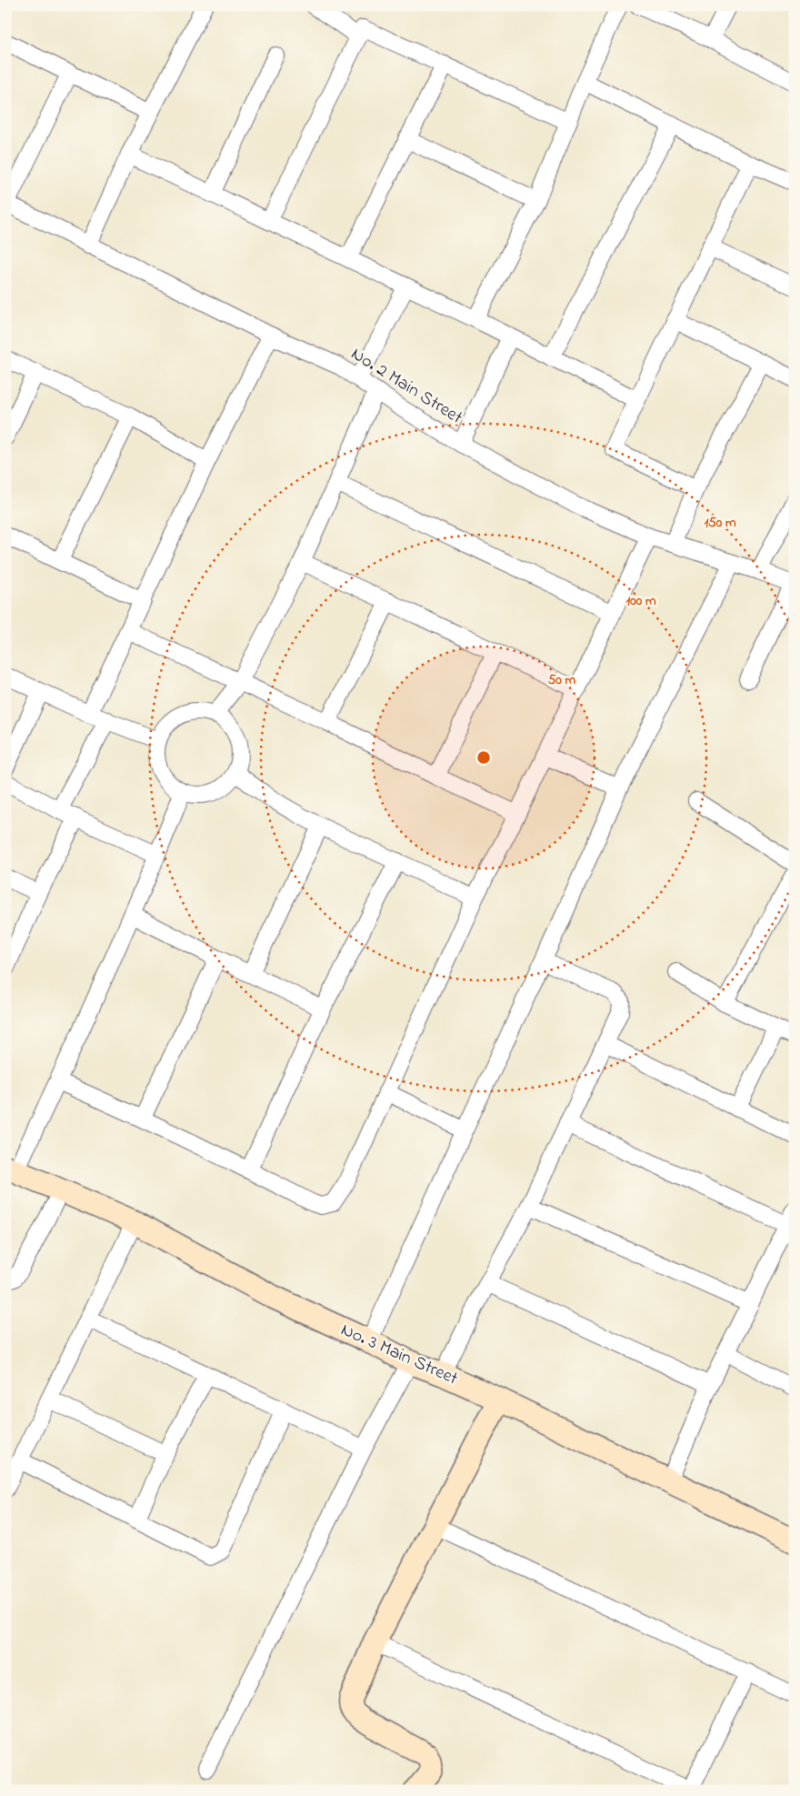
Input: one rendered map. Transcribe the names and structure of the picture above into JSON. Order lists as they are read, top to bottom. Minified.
{"streets":{"street":["No. 2 Main Street","No. 3 Main Street"]},"rings":["150 m","100 m","50 m"]}
